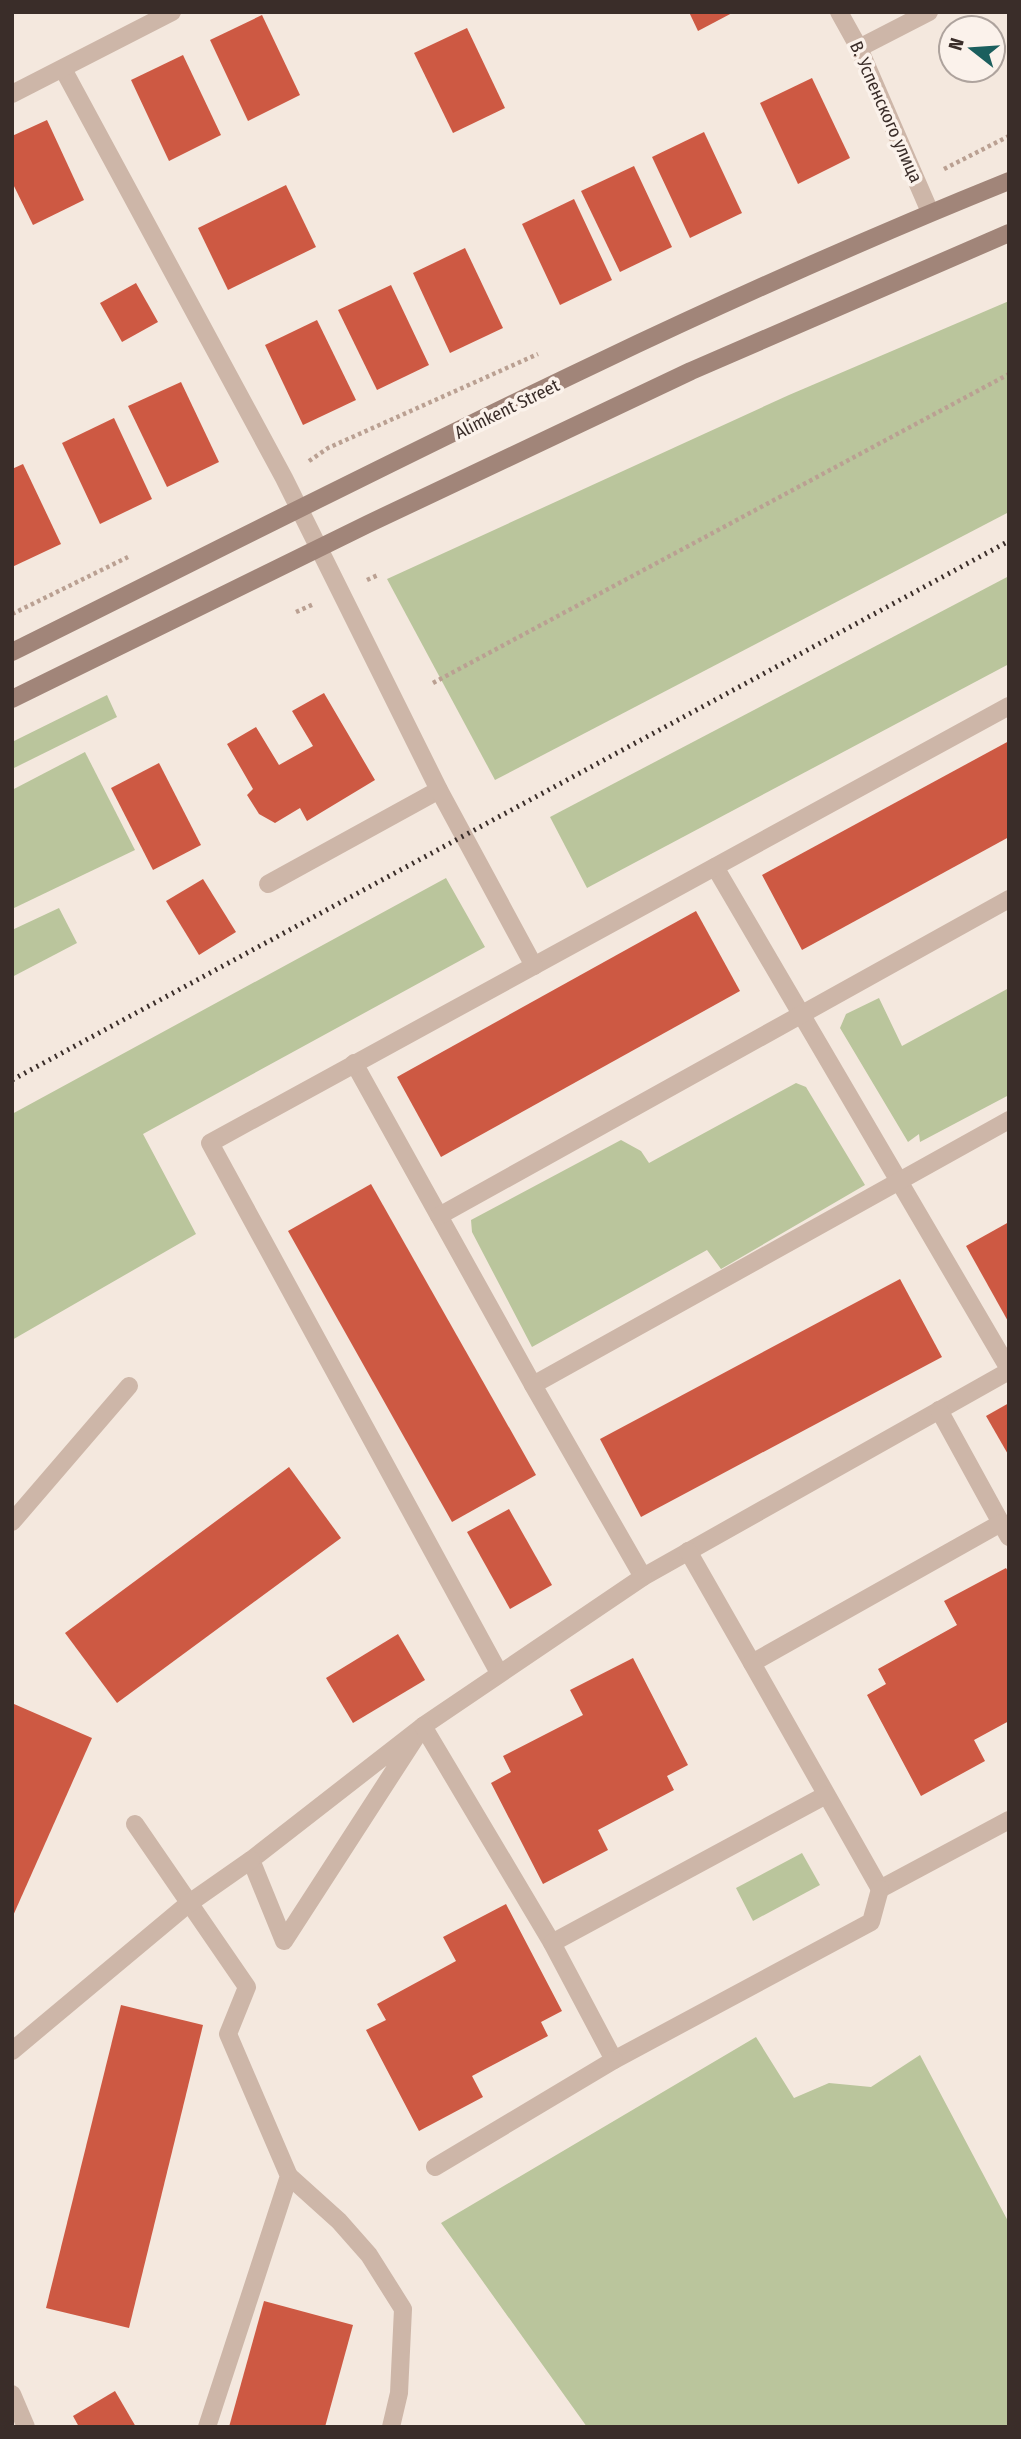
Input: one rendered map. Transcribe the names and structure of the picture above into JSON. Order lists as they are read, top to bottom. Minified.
{"streets":{"main road":["Alimkent Street"],"street":["В. Успенского улица"]},"crossings":[["В. Успенского улица","Alimkent Street"]],"north":"left"}
